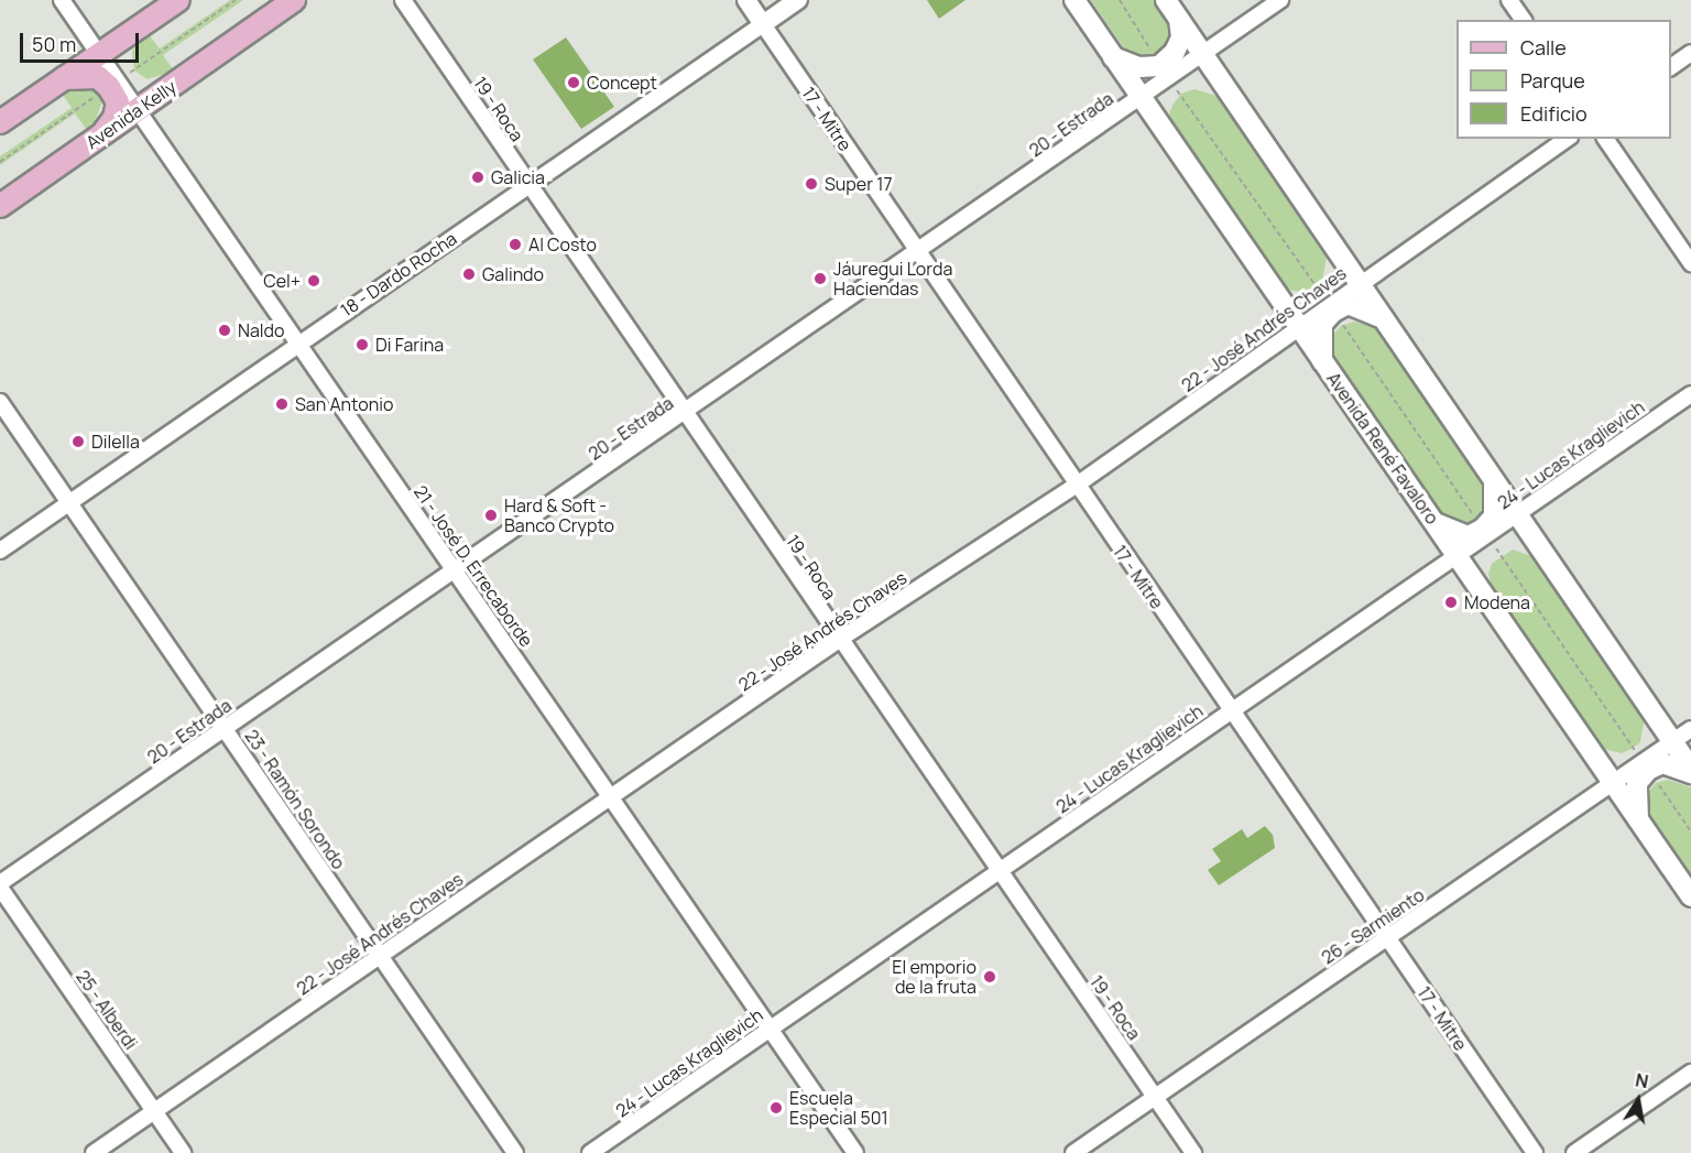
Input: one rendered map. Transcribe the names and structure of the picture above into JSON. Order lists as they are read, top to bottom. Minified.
{"streets":{"main road":["Avenida Kelly","Avenida René Favaloro"],"street":["19 - Roca","17 - Mitre","20 - Estrada","18 - Dardo Rocha","22 - José Andrés Chaves","24 - Lucas Kraglievich","21 - José D. Errecaborde","23 - Ramón Sorondo","26 - Sarmiento","25 - Alberdi"]},"crossings":[["19 - Roca","20 - Estrada"],["19 - Roca","18 - Dardo Rocha"],["19 - Roca","22 - José Andrés Chaves"],["19 - Roca","24 - Lucas Kraglievich"],["19 - Roca","26 - Sarmiento"],["Avenida Kelly","21 - José D. Errecaborde"],["17 - Mitre","20 - Estrada"],["17 - Mitre","18 - Dardo Rocha"],["17 - Mitre","22 - José Andrés Chaves"],["17 - Mitre","24 - Lucas Kraglievich"],["17 - Mitre","26 - Sarmiento"],["20 - Estrada","Avenida René Favaloro"],["20 - Estrada","21 - José D. Errecaborde"],["20 - Estrada","23 - Ramón Sorondo"],["20 - Estrada","25 - Alberdi"],["18 - Dardo Rocha","21 - José D. Errecaborde"],["18 - Dardo Rocha","23 - Ramón Sorondo"],["22 - José Andrés Chaves","Avenida René Favaloro"],["22 - José Andrés Chaves","21 - José D. Errecaborde"],["22 - José Andrés Chaves","23 - Ramón Sorondo"],["22 - José Andrés Chaves","25 - Alberdi"],["Avenida René Favaloro","24 - Lucas Kraglievich"],["Avenida René Favaloro","26 - Sarmiento"],["24 - Lucas Kraglievich","21 - José D. Errecaborde"]],"places":["Concept","Galicia","Super 17","Al Costo","Galindo","Jáuregui Lorda Haciendas","Cel+","Naldo","Di Farina","San Antonio","Dilella","Hard & Soft - Banco Crypto","Modena","El emporio de la fruta","Escuela Especial 501"],"legend":["Calle","Parque","Edificio"],"scale_bar":"50 m","north":"top"}
